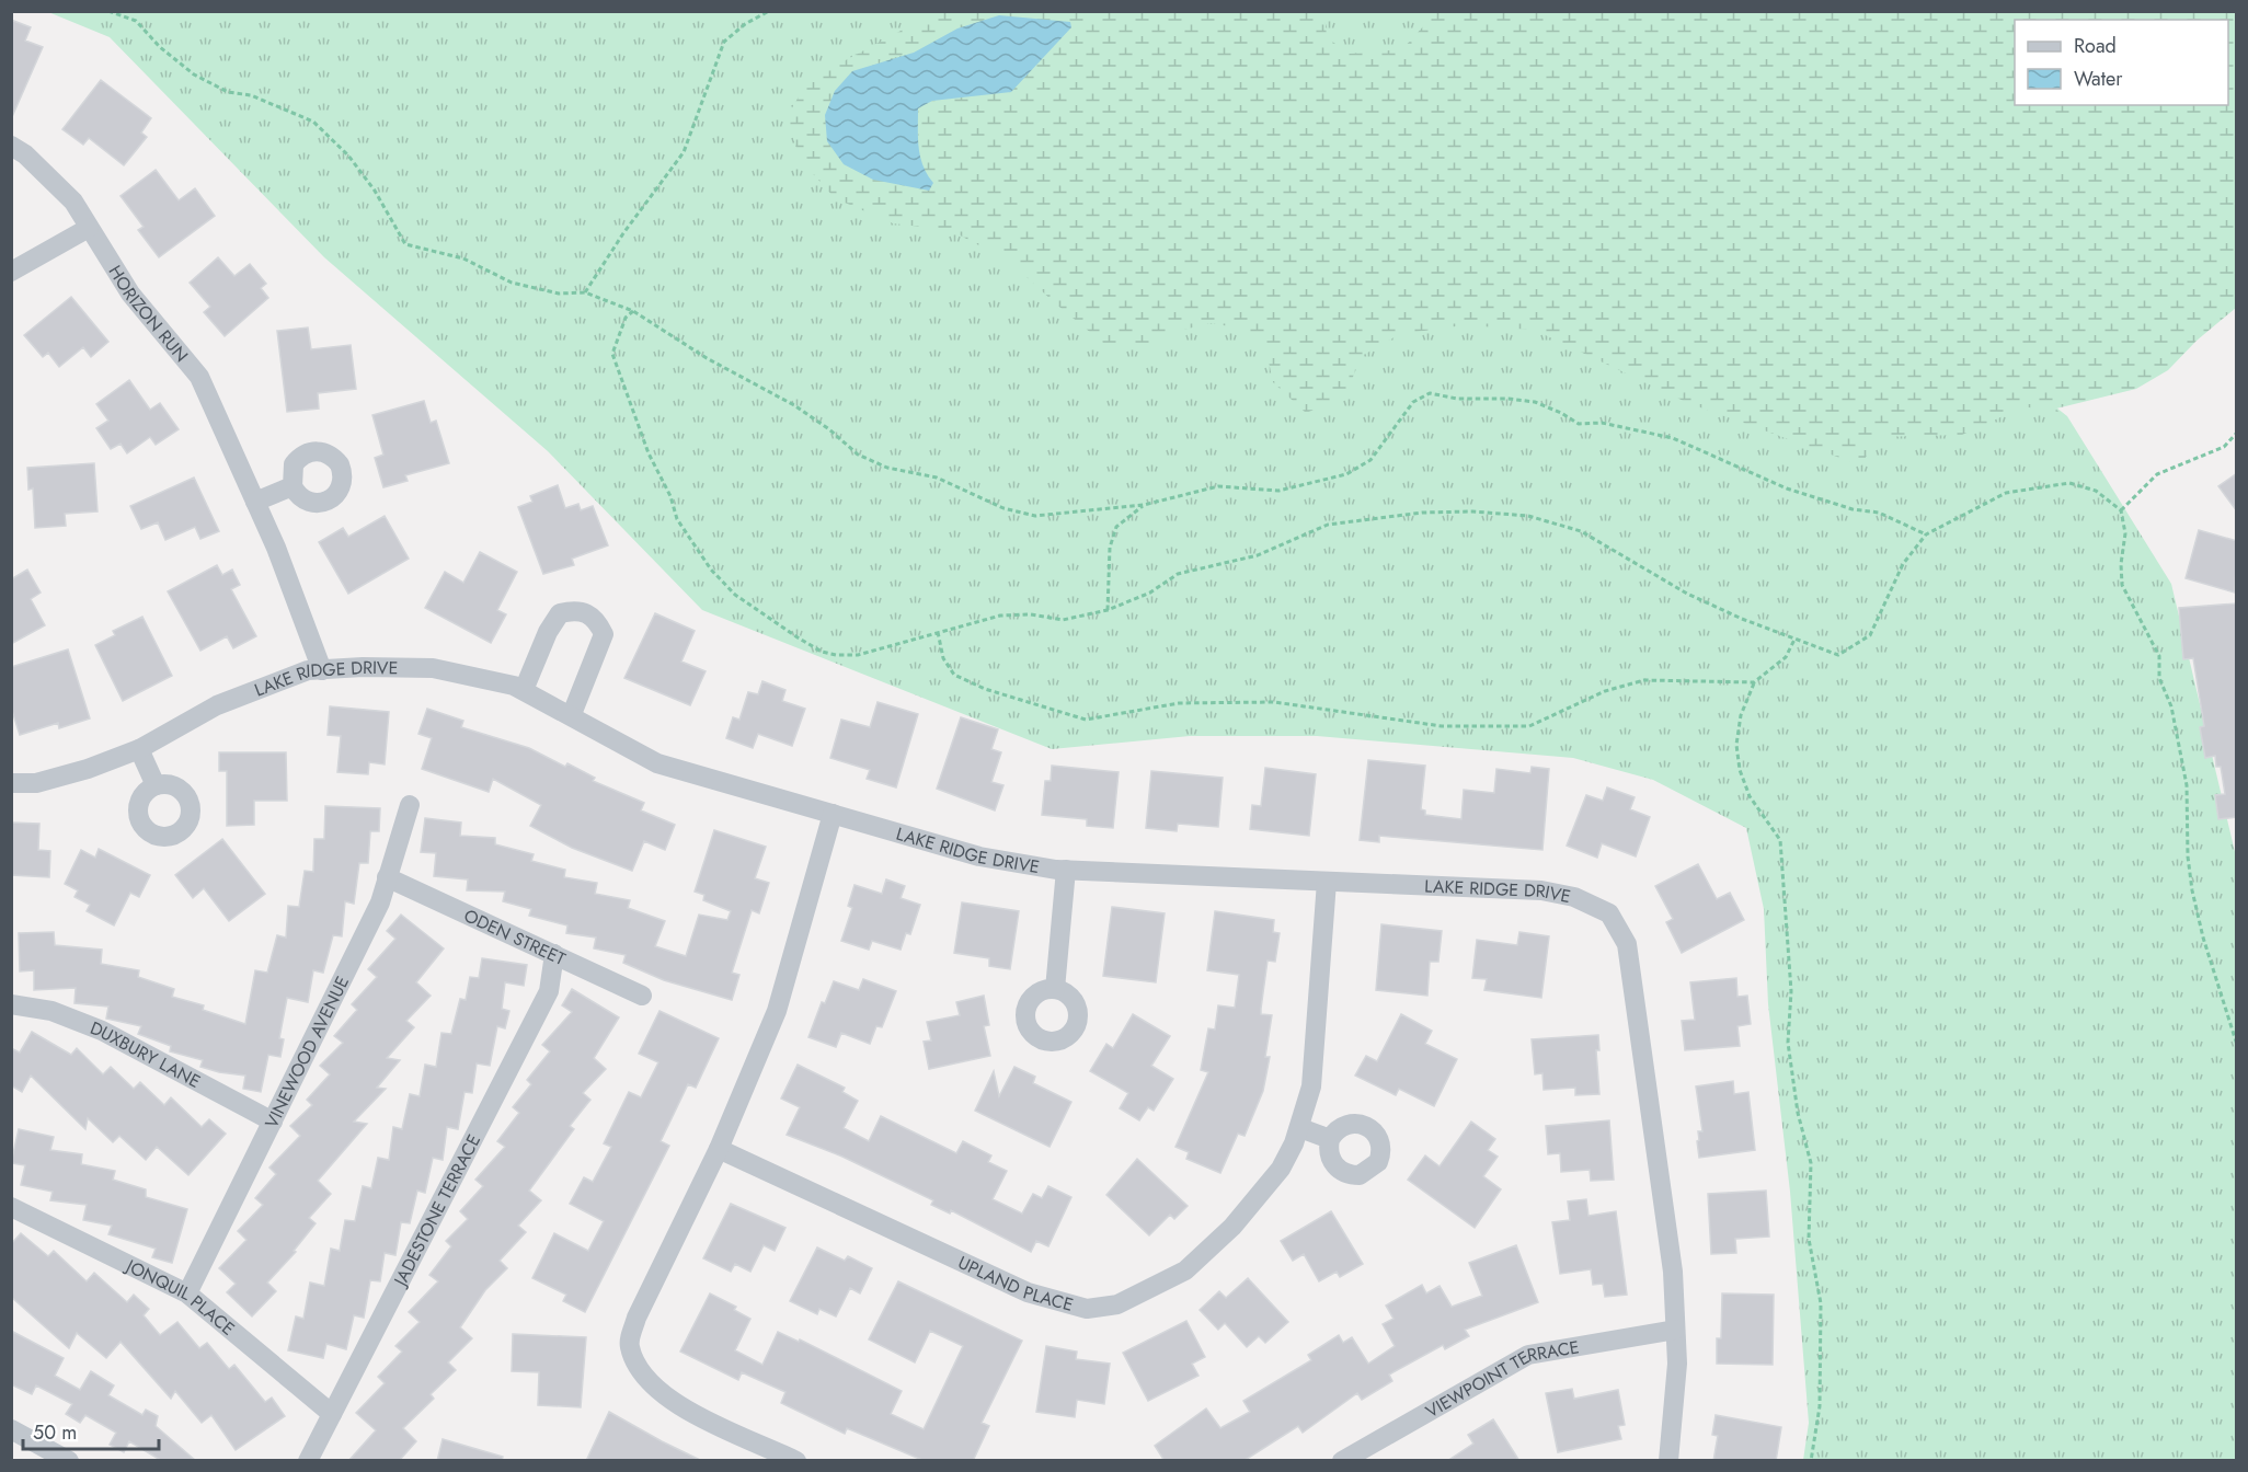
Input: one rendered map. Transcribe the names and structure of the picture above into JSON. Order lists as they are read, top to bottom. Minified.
{"streets":{"street":["HORIZON RUN","LAKE RIDGE DRIVE","ODEN STREET","VINEWOOD AVENUE","DUXBURY LANE","JADESTONE TERRACE","UPLAND PLACE","JONQUIL PLACE","VIEWPOINT TERRACE"]},"crossings":[["HORIZON RUN","LAKE RIDGE DRIVE"],["LAKE RIDGE DRIVE","UPLAND PLACE"],["LAKE RIDGE DRIVE","VIEWPOINT TERRACE"],["ODEN STREET","VINEWOOD AVENUE"],["ODEN STREET","JADESTONE TERRACE"],["VINEWOOD AVENUE","DUXBURY LANE"],["VINEWOOD AVENUE","JONQUIL PLACE"],["JADESTONE TERRACE","JONQUIL PLACE"]],"legend":["Road","Water"],"scale_bar":"50 m"}
